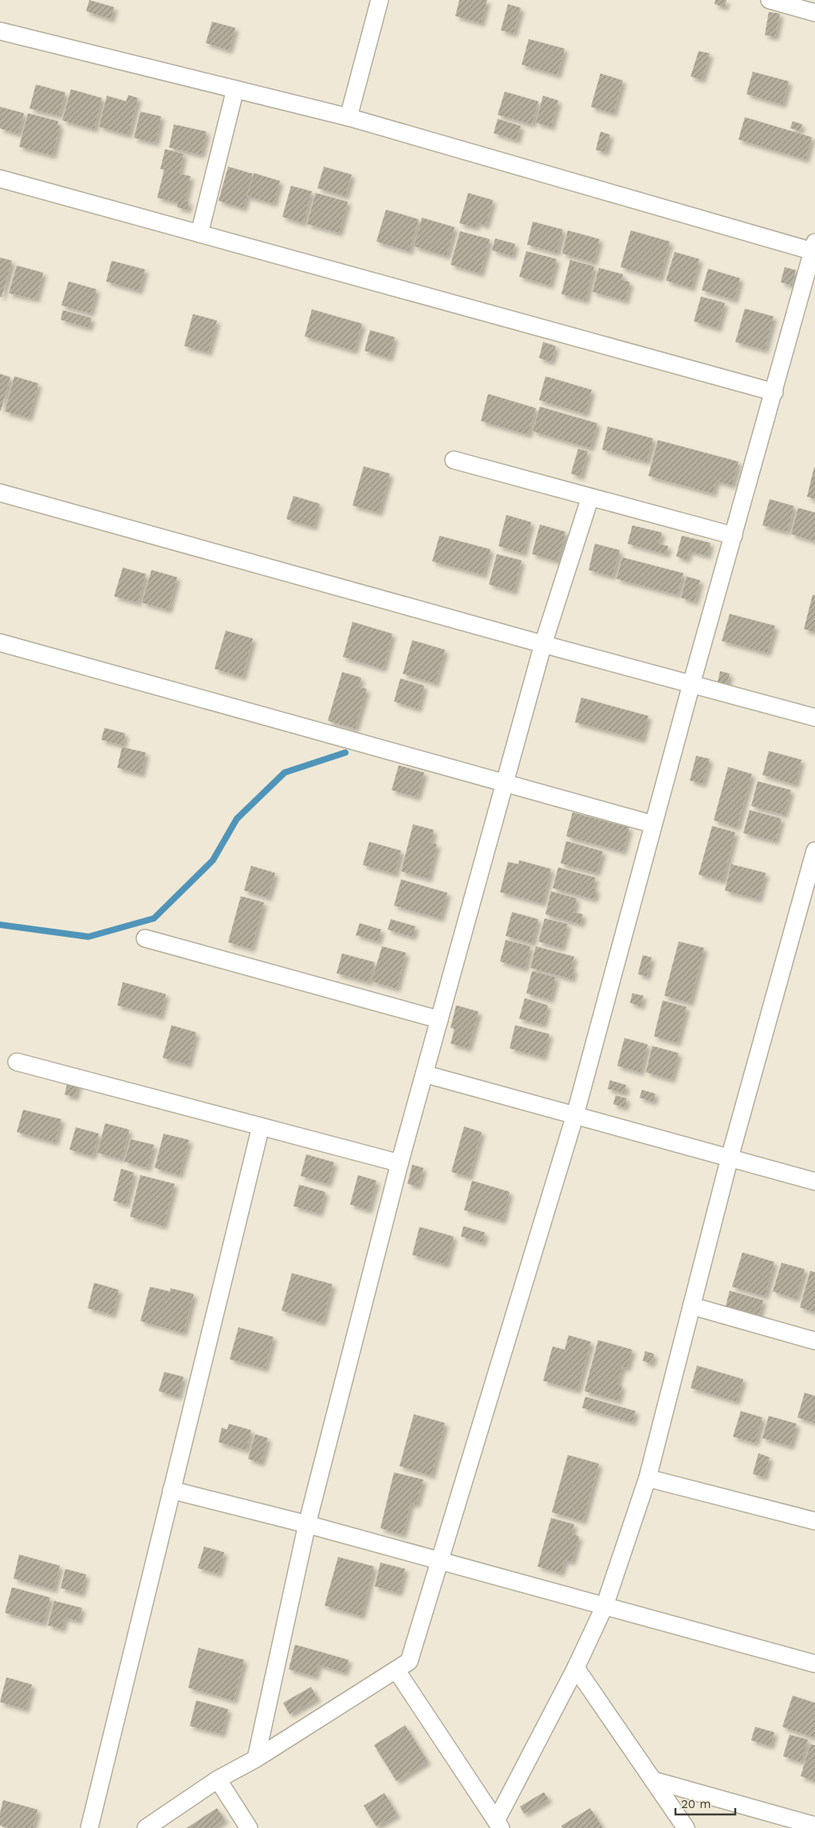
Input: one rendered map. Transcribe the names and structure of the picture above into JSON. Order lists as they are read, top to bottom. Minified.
{"scale_bar":"20 m"}
